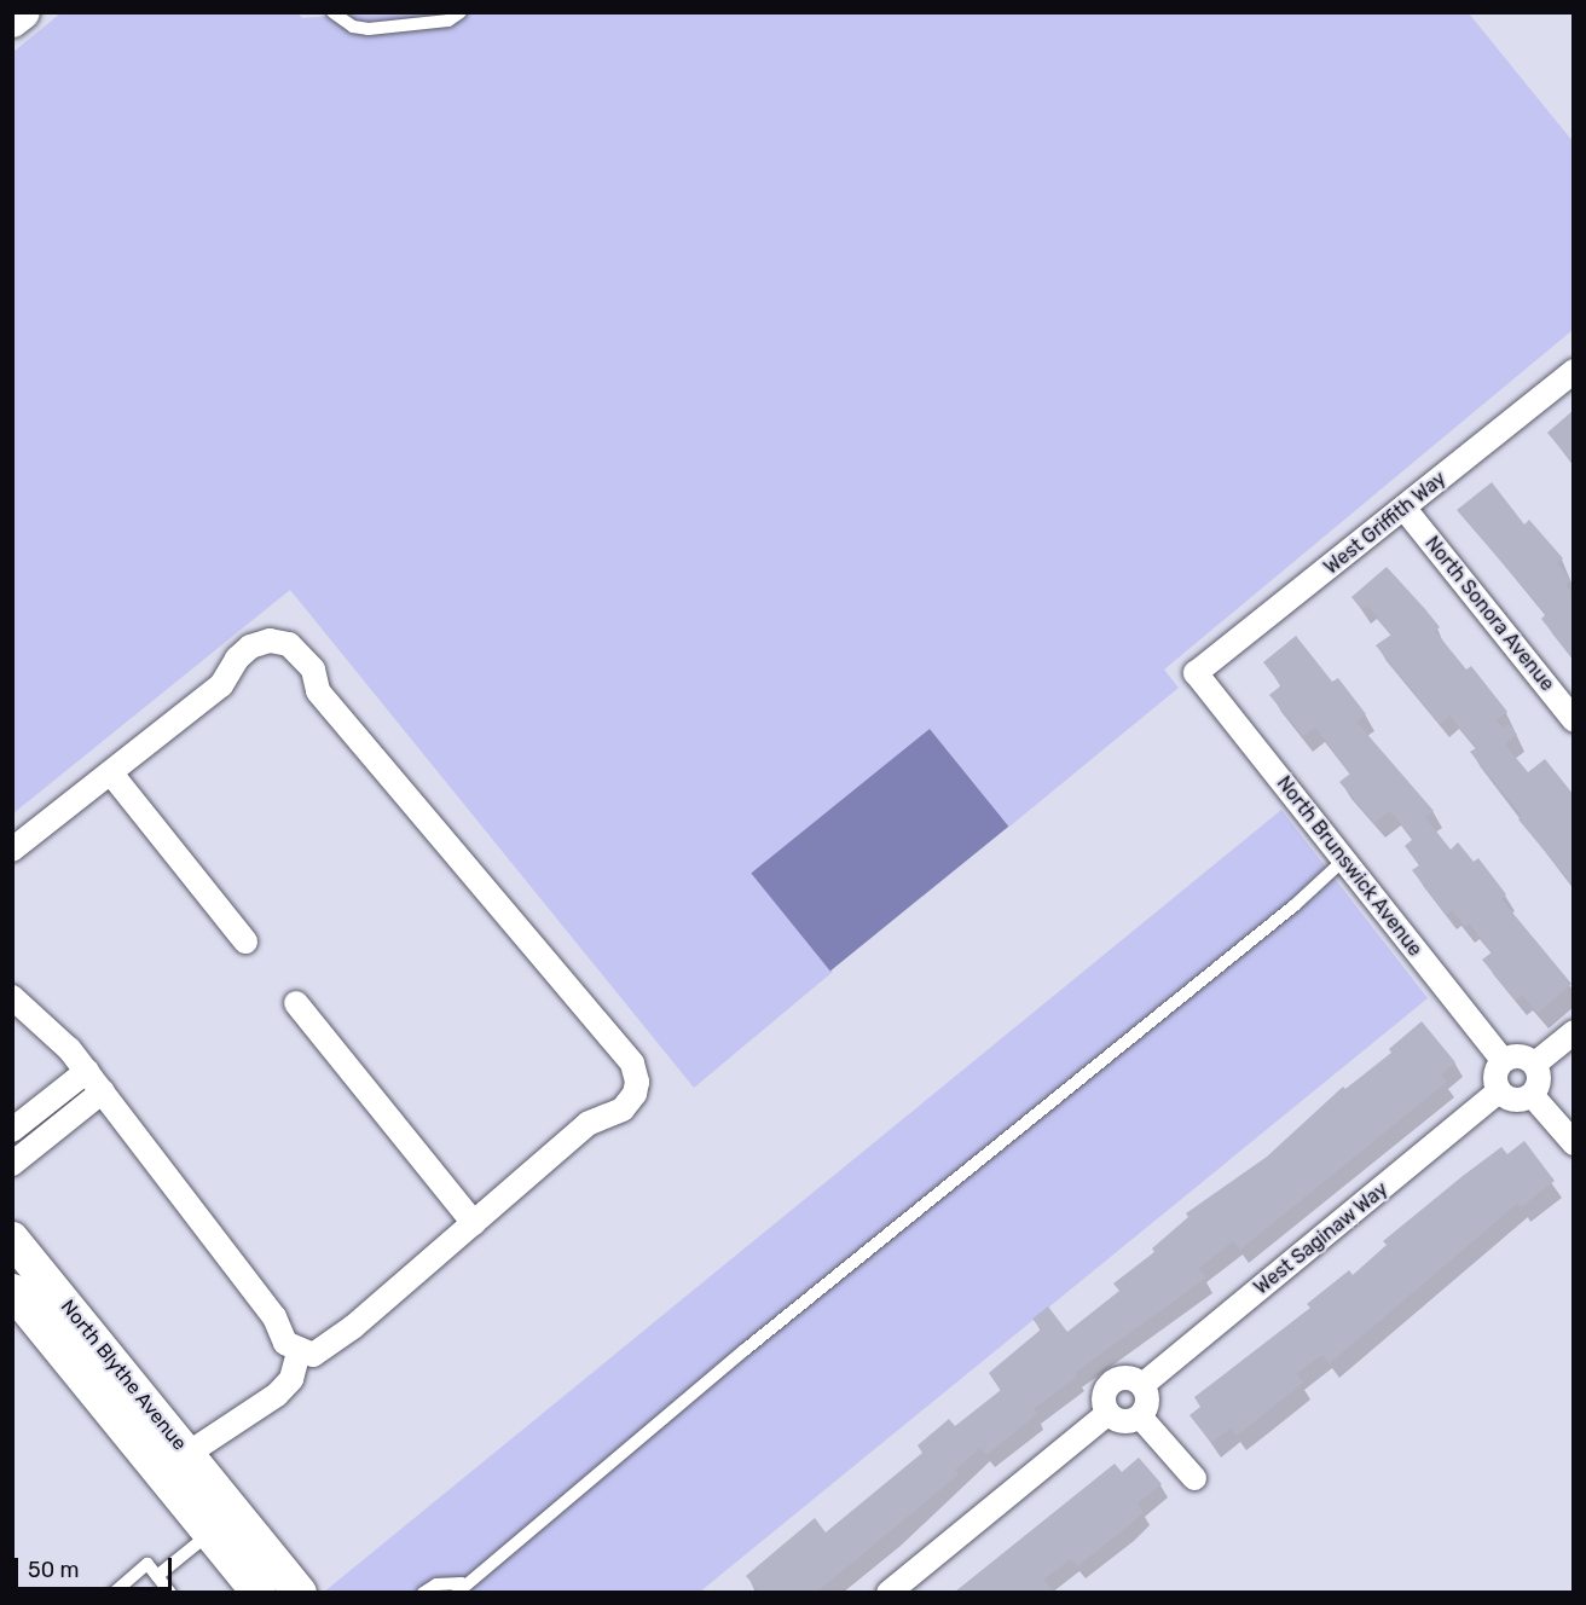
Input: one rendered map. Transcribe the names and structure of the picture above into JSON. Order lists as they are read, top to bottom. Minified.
{"streets":{"street":["West Griffith Way","North Sonora Avenue","North Brunswick Avenue","West Saginaw Way","North Blythe Avenue"]},"crossings":[["West Griffith Way","North Sonora Avenue"],["West Griffith Way","North Brunswick Avenue"],["North Brunswick Avenue","West Saginaw Way"]],"scale_bar":"50 m"}
